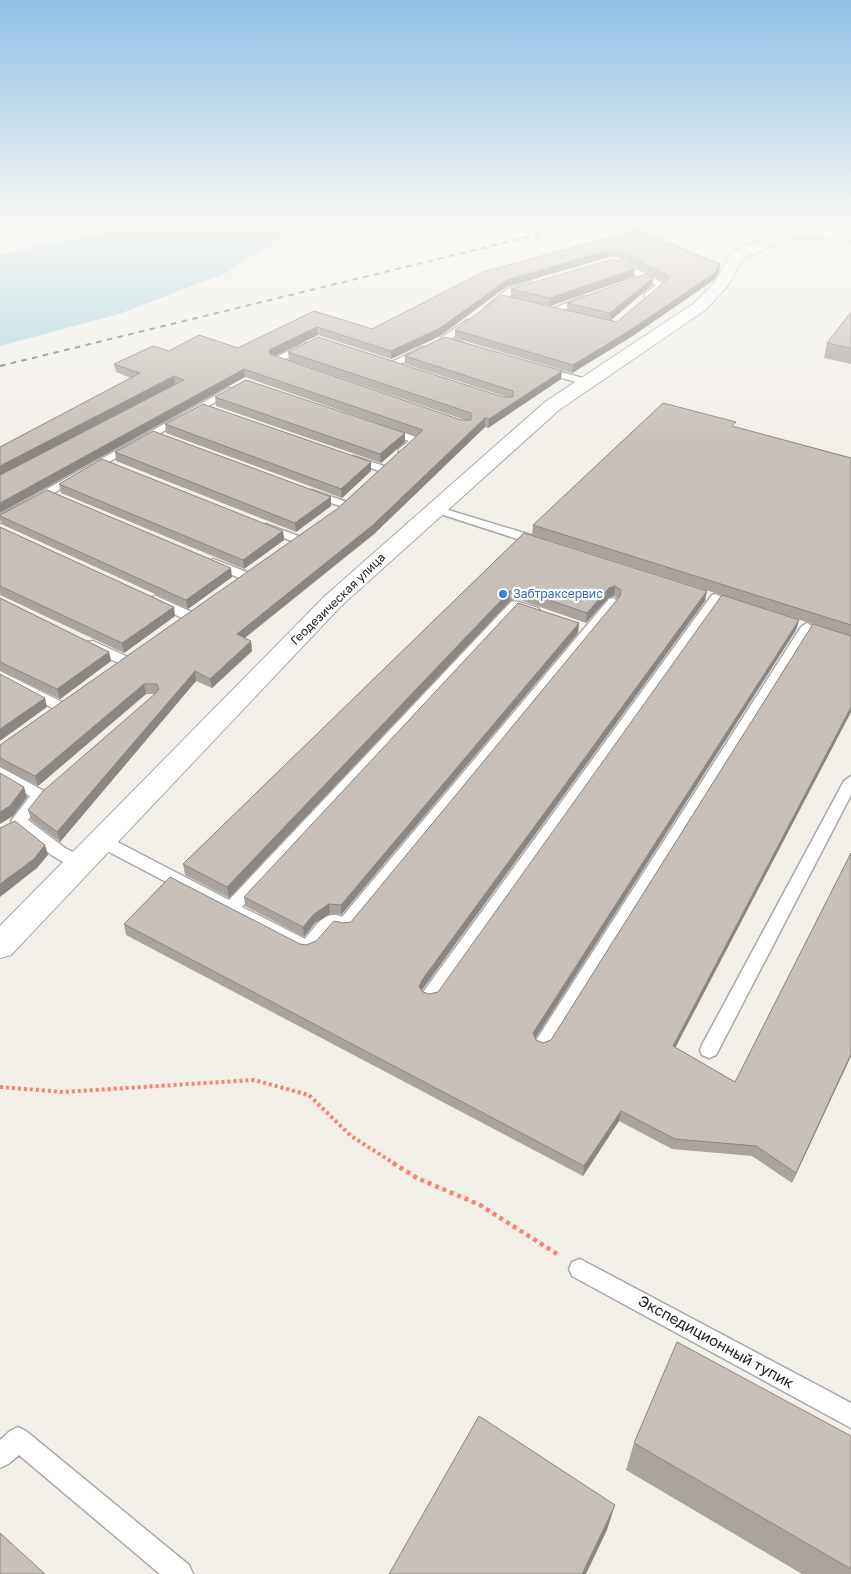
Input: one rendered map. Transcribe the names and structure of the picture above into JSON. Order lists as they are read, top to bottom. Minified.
{"streets":{"street":["Геодезическая улица"],"lane":["Экспедиционный тупик"]},"places":["Забтраксервис"]}
